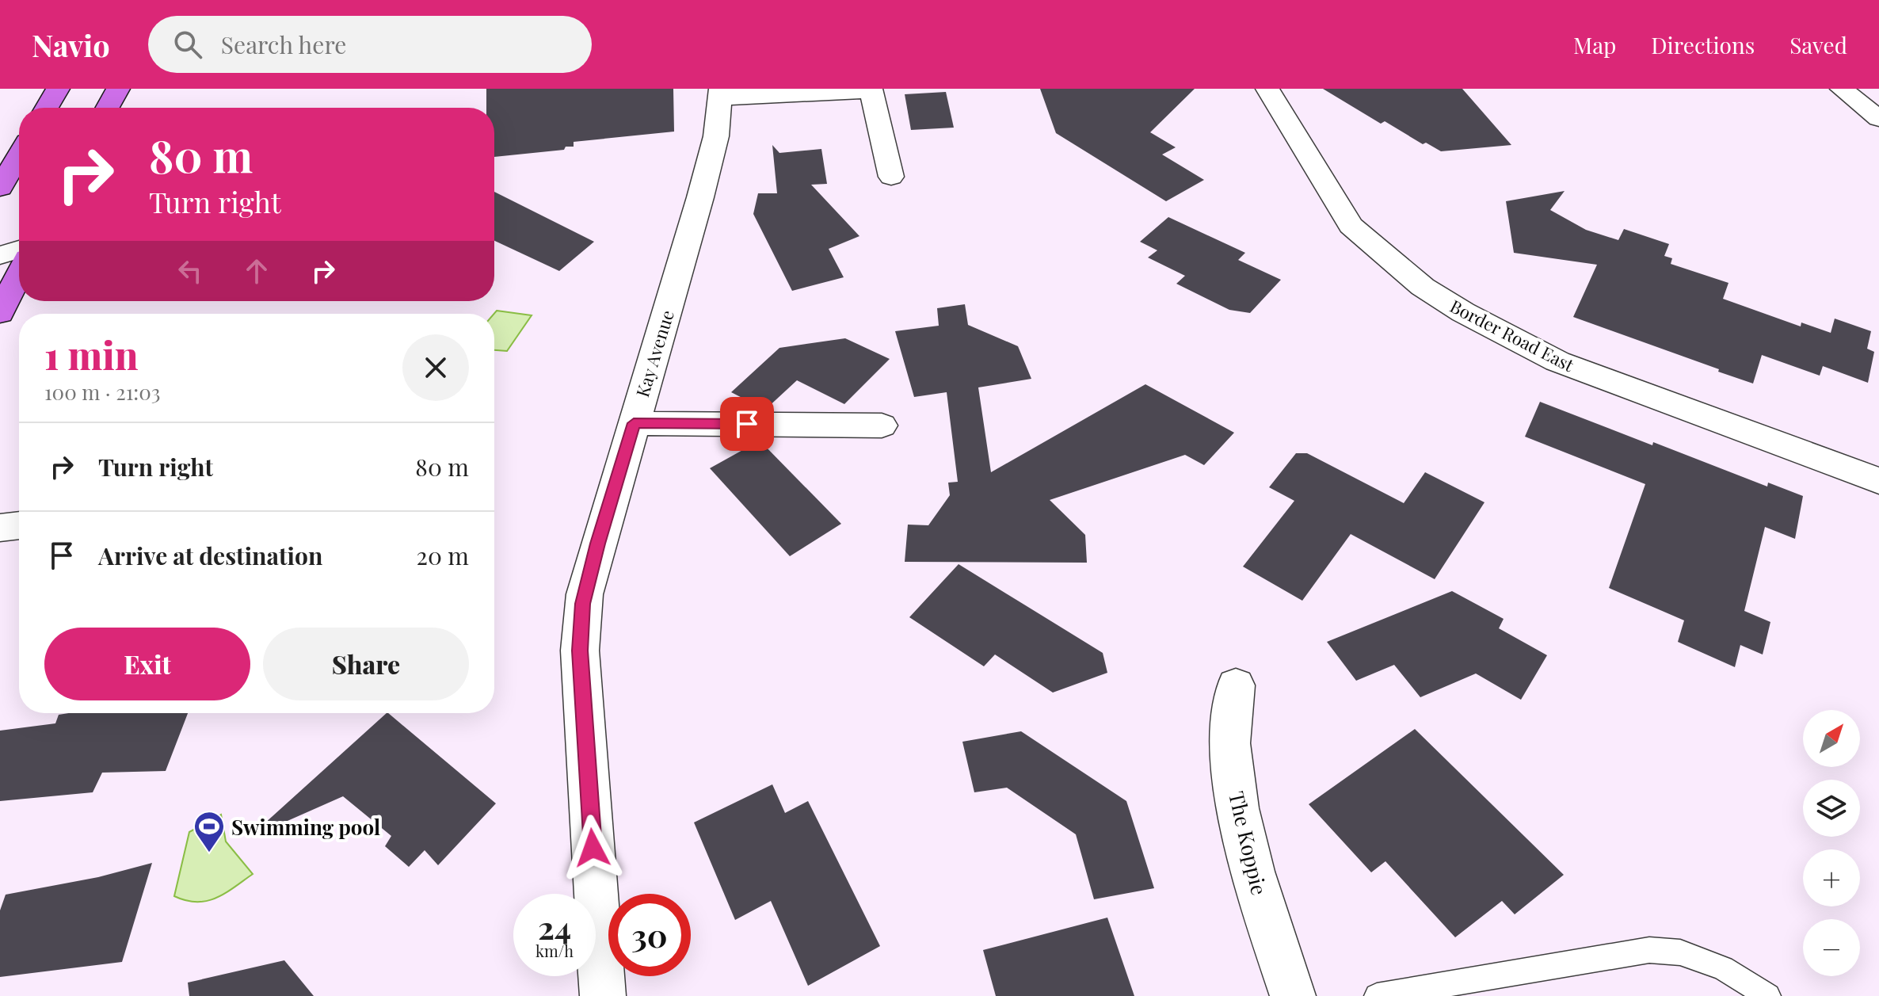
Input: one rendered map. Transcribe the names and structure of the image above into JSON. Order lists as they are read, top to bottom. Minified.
{"streets":{"street":["Border Road East","Kay Avenue","The Koppie"]},"places":{"sports":["Swimming pool"]},"north":"top right","page":{"header":"Navio","search":"Search here","nav":["Map","Directions","Saved"],"turn":["80 m","Turn right"],"heading":["1 min","100 m · 21:03"],"list":[{"name":"Turn right","value":"80 m"},{"name":"Arrive at destination","value":"20 m"}],"buttons":["Exit","Share"],"map_buttons":["+","−"],"speed":"24 km/h","limit":"30"}}
